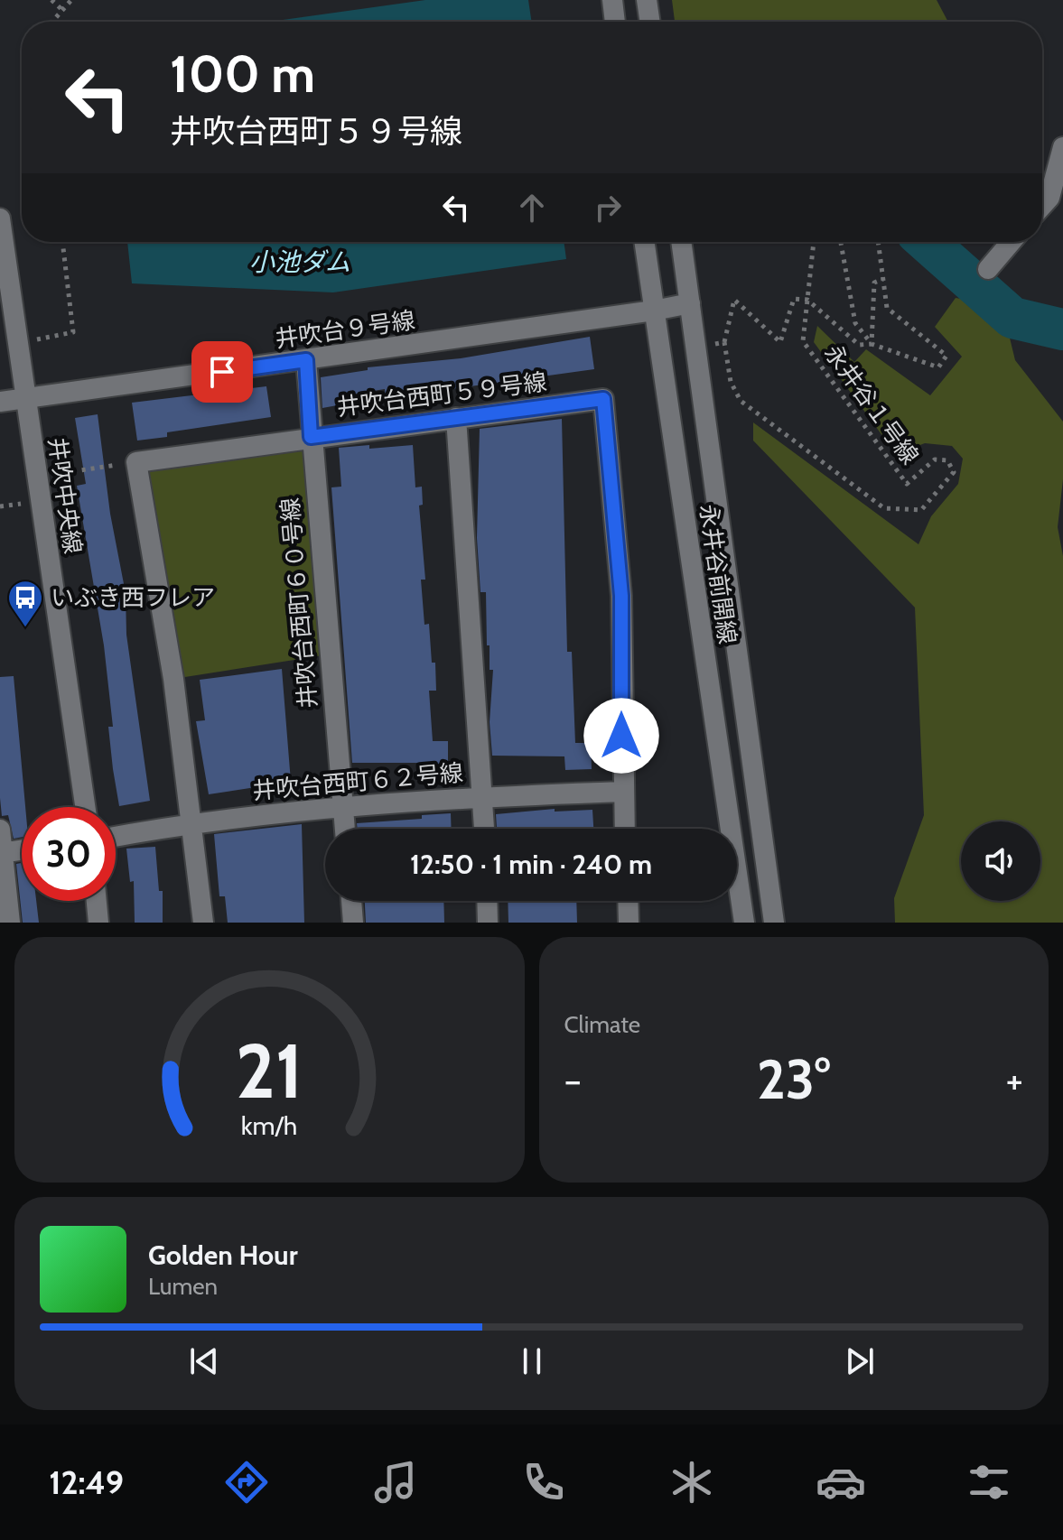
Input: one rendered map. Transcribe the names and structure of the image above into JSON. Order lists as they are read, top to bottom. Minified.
{"streets":{"street":["井吹台９号線","井吹台西町５９号線","井吹中央線","永井谷前開線","井吹台西町６０号線","井吹台西町６２号線"],"path":["永井谷１号線"]},"crossings":[["井吹台９号線","井吹中央線"],["井吹台９号線","永井谷前開線"],["井吹台９号線","井吹台西町６０号線"],["井吹台西町５９号線","井吹台西町６０号線"],["井吹台西町５９号線","井吹台西町６２号線"],["井吹台西町６０号線","井吹台西町６２号線"]],"water":["小池ダム"],"places":{"bus stop":["いぶき西フレア"]},"page":{"turn":["100 m","井吹台西町５９号線"],"limit":"30","trip":"12:50 · 1 min · 240 m","tile":"Climate","heat":["−","23°","+"],"song":["Golden Hour","Lumen"],"tabs":"12:49","gauge":["21","km/h"]}}
